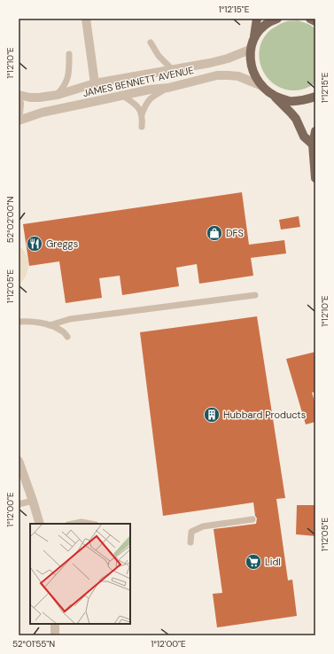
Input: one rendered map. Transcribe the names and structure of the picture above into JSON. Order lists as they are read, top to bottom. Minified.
{"streets":{"street":["JAMES BENNETT AVENUE"]},"places":{"shop":["DFS"],"restaurant":["Greggs"],"building":["Hubbard Products"],"supermarket":["Lidl"]},"coordinates":["1°12'15\"E","1°12'10\"E","52°02'00\"N","1°12'05\"E","1°12'00\"E","52°01'55\"N"]}
